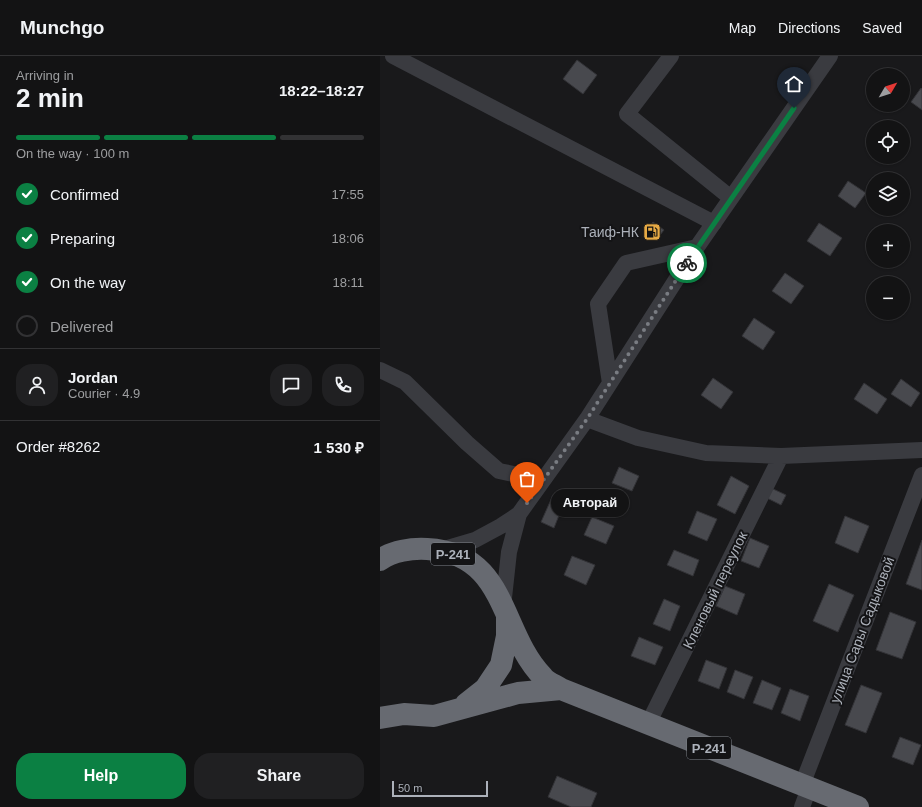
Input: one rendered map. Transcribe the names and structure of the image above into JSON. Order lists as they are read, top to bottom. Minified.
{"streets":{"highway":["Р-241"],"street":["Кленовый переулок","улица Сары Садыковой"]},"crossings":[["Р-241","Кленовый переулок"],["Р-241","улица Сары Садыковой"]],"places":{"fuel station":["Таиф-НК"],"other":["Авторай"]},"scale_bar":"50 m","north":"top right","page":{"header":"Munchgo","nav":["Map","Directions","Saved"],"heading":["2 min","Arriving in","18:22–18:27"],"panel":["Jordan","Courier · 4.9","Order #8262","1 530 ₽"],"map_buttons":["+","−"],"bar":"On the way · 100 m","list":[["Confirmed","17:55"],["Preparing","18:06"],["On the way","18:11"],"Delivered"],"bubble":"Авторай","buttons":["Help","Share"],"scale":"50 m"}}
